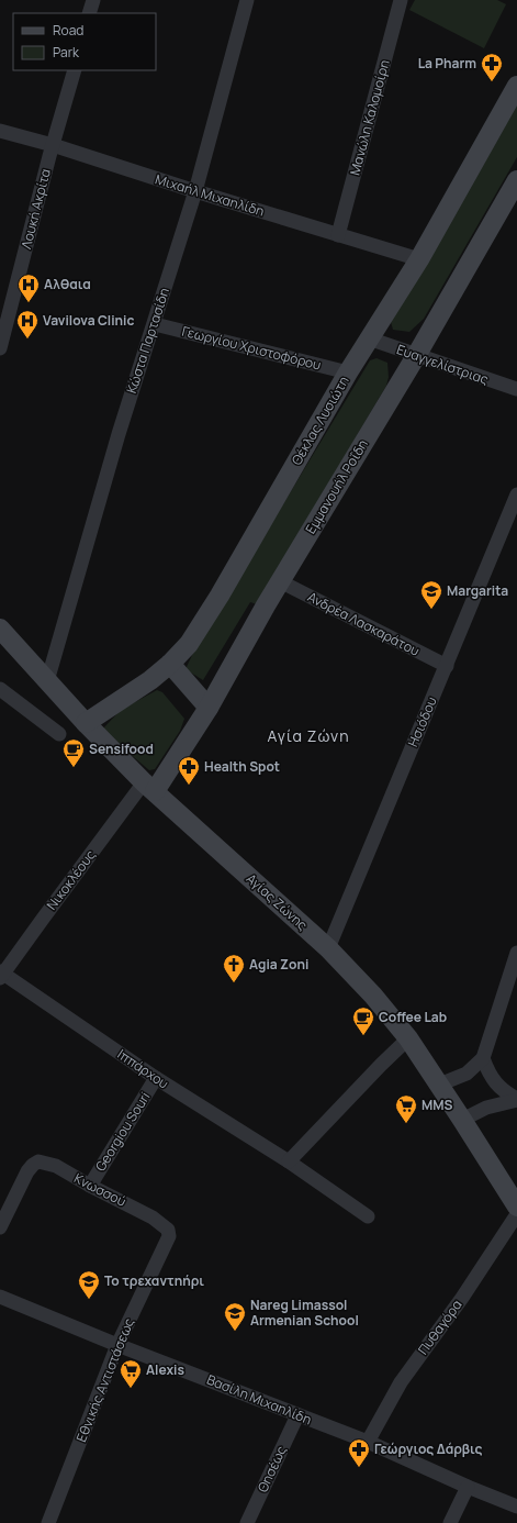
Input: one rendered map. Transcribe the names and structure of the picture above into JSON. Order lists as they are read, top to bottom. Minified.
{"streets":{"street":["Μανώλη Καλομοίρη","Μιχαήλ Μιχαηλίδη","Λουκή Ακρίτα","Κώστα Παρτασίδη","Γεωργίου Χριστοφόρου","Ευαγγελίστριας","Θέκλας Λυσιώτη","Εμμανουήλ Ροΐδη","Ανδρέα Λασκαράτου","Ησιόδου","Νικοκλέους","Αγίας Ζώνης","Ιππάρχου","Georgiou Souri","Κνωσσού","Πυθαγόρα","Εθνικής Αντιστάσεως","Βασίλη Μιχαηλίδη","Θησέως"]},"crossings":[["Μανώλη Καλομοίρη","Μιχαήλ Μιχαηλίδη"],["Μιχαήλ Μιχαηλίδη","Λουκή Ακρίτα"],["Μιχαήλ Μιχαηλίδη","Κώστα Παρτασίδη"],["Μιχαήλ Μιχαηλίδη","Θέκλας Λυσιώτη"],["Κώστα Παρτασίδη","Γεωργίου Χριστοφόρου"],["Κώστα Παρτασίδη","Αγίας Ζώνης"],["Γεωργίου Χριστοφόρου","Θέκλας Λυσιώτη"],["Ευαγγελίστριας","Θέκλας Λυσιώτη"],["Ευαγγελίστριας","Εμμανουήλ Ροΐδη"],["Θέκλας Λυσιώτη","Αγίας Ζώνης"],["Εμμανουήλ Ροΐδη","Ανδρέα Λασκαράτου"],["Εμμανουήλ Ροΐδη","Νικοκλέους"],["Εμμανουήλ Ροΐδη","Αγίας Ζώνης"],["Ανδρέα Λασκαράτου","Ησιόδου"],["Ησιόδου","Αγίας Ζώνης"],["Νικοκλέους","Αγίας Ζώνης"],["Νικοκλέους","Ιππάρχου"],["Ιππάρχου","Georgiou Souri"],["Georgiou Souri","Κνωσσού"],["Κνωσσού","Εθνικής Αντιστάσεως"],["Πυθαγόρα","Βασίλη Μιχαηλίδη"],["Εθνικής Αντιστάσεως","Βασίλη Μιχαηλίδη"],["Βασίλη Μιχαηλίδη","Θησέως"]],"districts":["Αγία Ζώνη"],"places":{"pharmacy":["La Pharm","Health Spot","Γεώργιος Δάρβις"],"hospital":["Αλθαια","Vavilova Clinic"],"school or university":["Margarita","Το τρεχαντηήρι","Nareg Limassol Armenian School"],"cafe":["Sensifood","Coffee Lab"],"church":["Agia Zoni"],"supermarket":["MMS","Alexis"]},"legend":["Road","Park"]}
